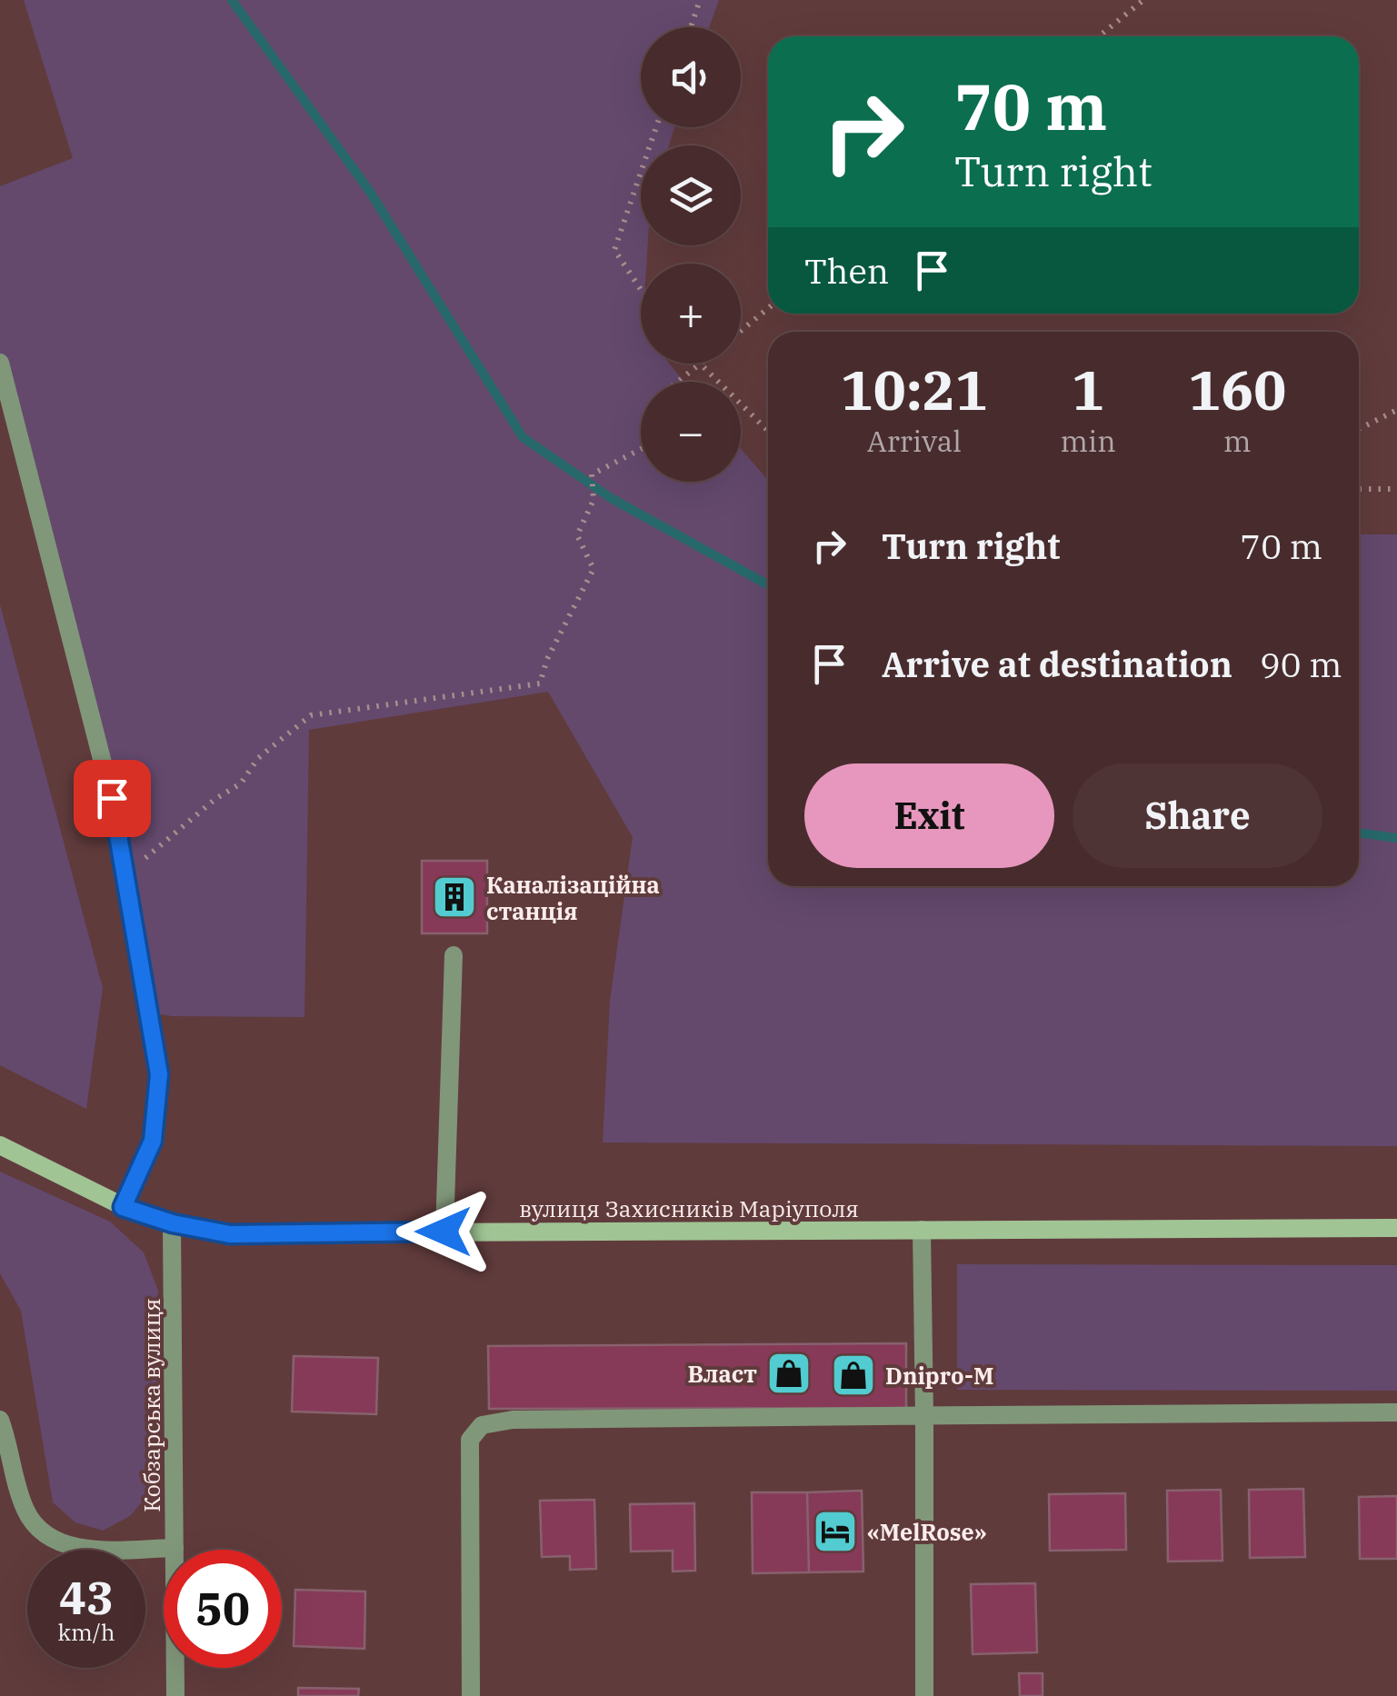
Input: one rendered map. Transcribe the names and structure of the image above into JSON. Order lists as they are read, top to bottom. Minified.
{"streets":{"main road":["вулиця Захисників Маріуполя"],"street":["Кобзарська вулиця"]},"crossings":[["вулиця Захисників Маріуполя","Кобзарська вулиця"]],"places":{"building":["Каналізаційна станція"],"shop":["Власт","Dnipro-M"],"hotel":["«MelRose»"]},"page":{"map_buttons":["+","−"],"turn":["70 m","Turn right"],"then":"Then","eta":["10:21","Arrival","1","min","160","m"],"list":[{"name":"Turn right","value":"70 m"},{"name":"Arrive at destination","value":"90 m"}],"buttons":["Exit","Share"],"speed":"43 km/h","limit":"50"}}
